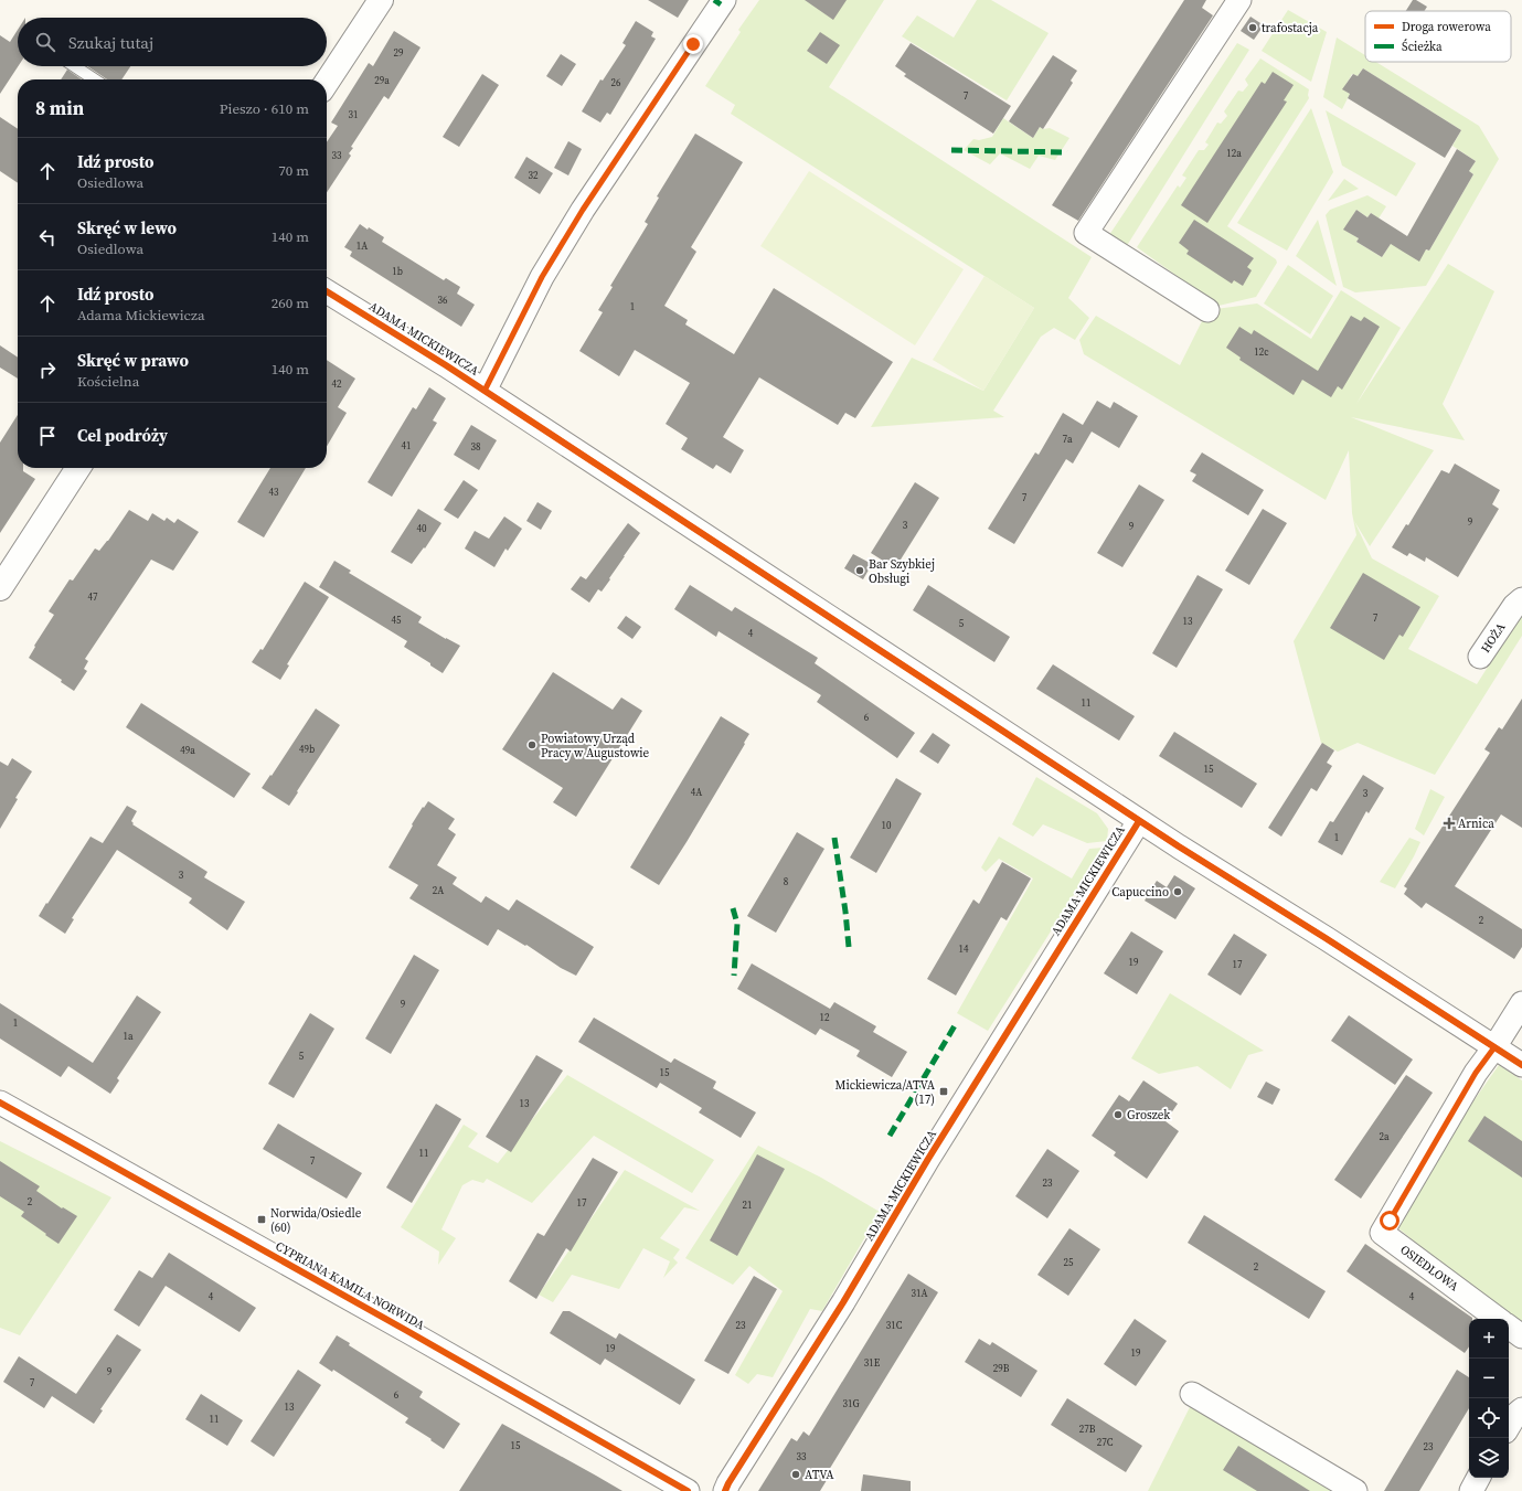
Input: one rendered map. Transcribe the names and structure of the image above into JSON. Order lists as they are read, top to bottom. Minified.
{"streets":{"street":["ADAMA MICKIEWICZA","HOŻA","OSIEDLOWA","CYPRIANA KAMILA NORWIDA"]},"places":{"other":["trafostacja","Bar Szybkiej Obsługi","Powiatowy Urząd Pracy w Augustowie","Capuccino","Groszek","ATVA"],"health":["Arnica"],"transit":["Mickiewicza/ATVA (17)","Norwida/Osiedle (60)"]},"house_numbers":["29","29a","26","7","31","12a","33","32","1A","1b","36","1","12c","42","7a","41","38","43","7","9","3","9","40","47","7","45","13","5","4","11","6","49b","49a","15","4A","3","10","1","3","8","2A","2","14","19","17","9","12","1","1a","5","15","13","2a","11","7","23","2","17","21","25","2","31A","4","4","23","31C","19","19","31E","29B","9","7","6","31G","13","11","27B","27C","15","23","33"],"legend":["Droga rowerowa","Ścieżka"],"page":{"search":"Szukaj tutaj","heading":["8 min","Pieszo · 610 m"],"list":[["Idź prosto","Osiedlowa","70 m"],["Skręć w lewo","Osiedlowa","140 m"],["Idź prosto","Adama Mickiewicza","260 m"],["Skręć w prawo","Kościelna","140 m"],"Cel podróży"],"map_buttons":["+","−"]}}
